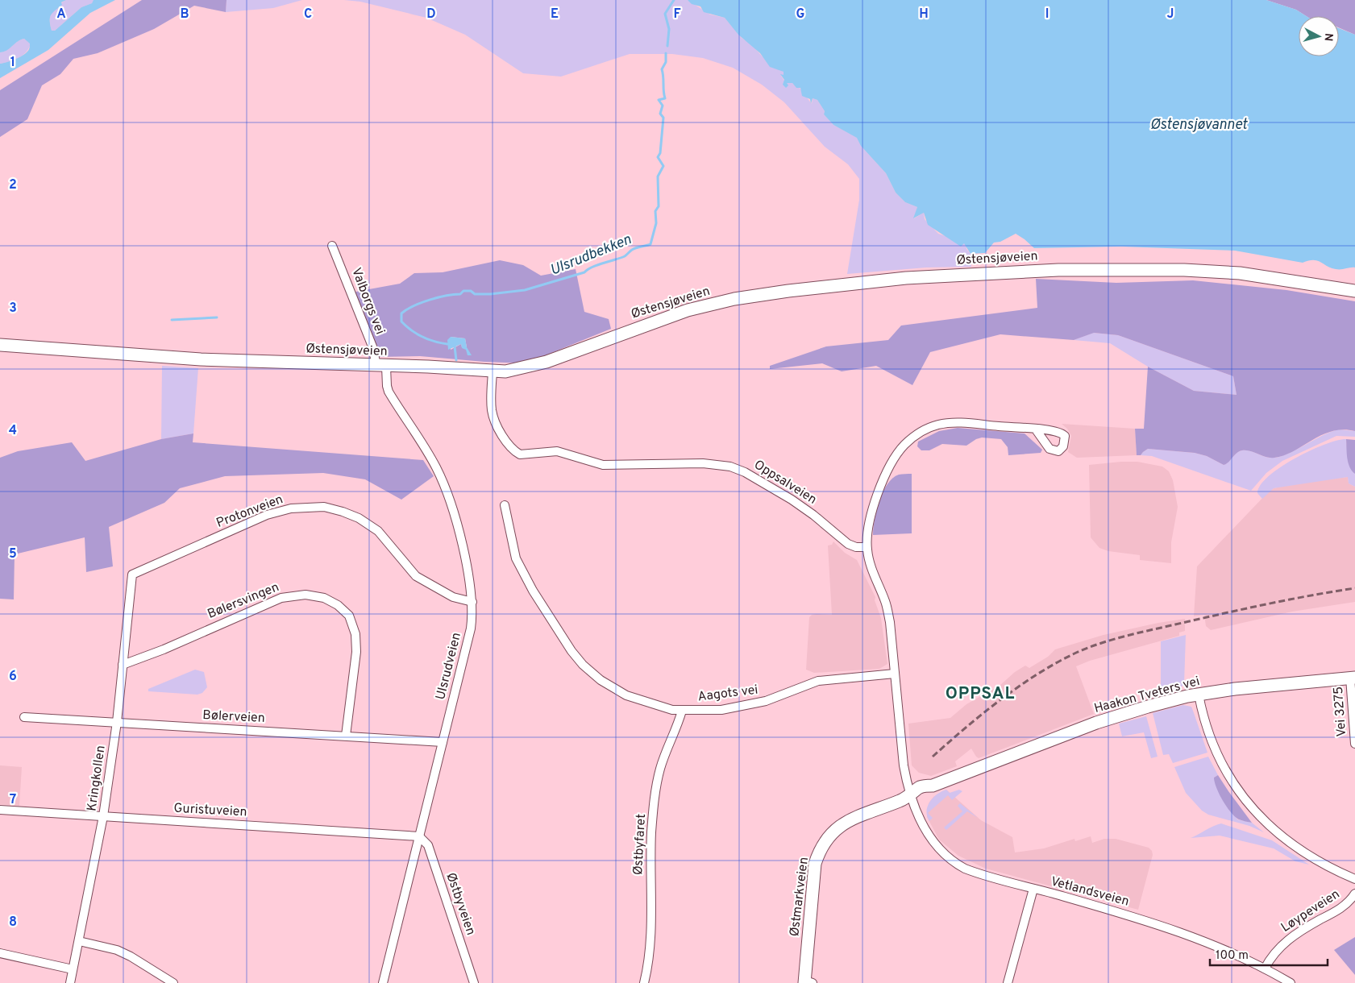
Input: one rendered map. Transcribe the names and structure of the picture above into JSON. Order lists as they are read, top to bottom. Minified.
{"streets":{"main road":["Østensjøveien","Haakon Tveters vei","Østmarkveien"],"street":["Valborgs vei","Oppsalveien","Protonveien","Bølersvingen","Ulsrudveien","Aagots vei","Vei 3275","Bølerveien","Kringkollen","Guristuveien","Østbyfaret","Vetlandsveien","Østbyveien","Løypeveien"]},"crossings":[["Østensjøveien","Valborgs vei"],["Østensjøveien","Oppsalveien"],["Østensjøveien","Ulsrudveien"],["Valborgs vei","Ulsrudveien"],["Protonveien","Ulsrudveien"],["Protonveien","Kringkollen"],["Bølersvingen","Bølerveien"],["Bølersvingen","Kringkollen"],["Ulsrudveien","Bølerveien"],["Ulsrudveien","Guristuveien"],["Ulsrudveien","Østbyveien"],["Aagots vei","Østbyfaret"],["Haakon Tveters vei","Vei 3275"],["Haakon Tveters vei","Vetlandsveien"],["Haakon Tveters vei","Østmarkveien"],["Bølerveien","Kringkollen"],["Kringkollen","Guristuveien"],["Guristuveien","Østbyveien"],["Vetlandsveien","Østmarkveien"],["Vetlandsveien","Løypeveien"]],"districts":["OPPSAL"],"water":["Østensjøvannet","Ulsrudbekken"],"scale_bar":"100 m","north":"right","grid":{"columns":["A","B","C","D","E","F","G","H","I","J"],"rows":["1","2","3","4","5","6","7","8"]}}
